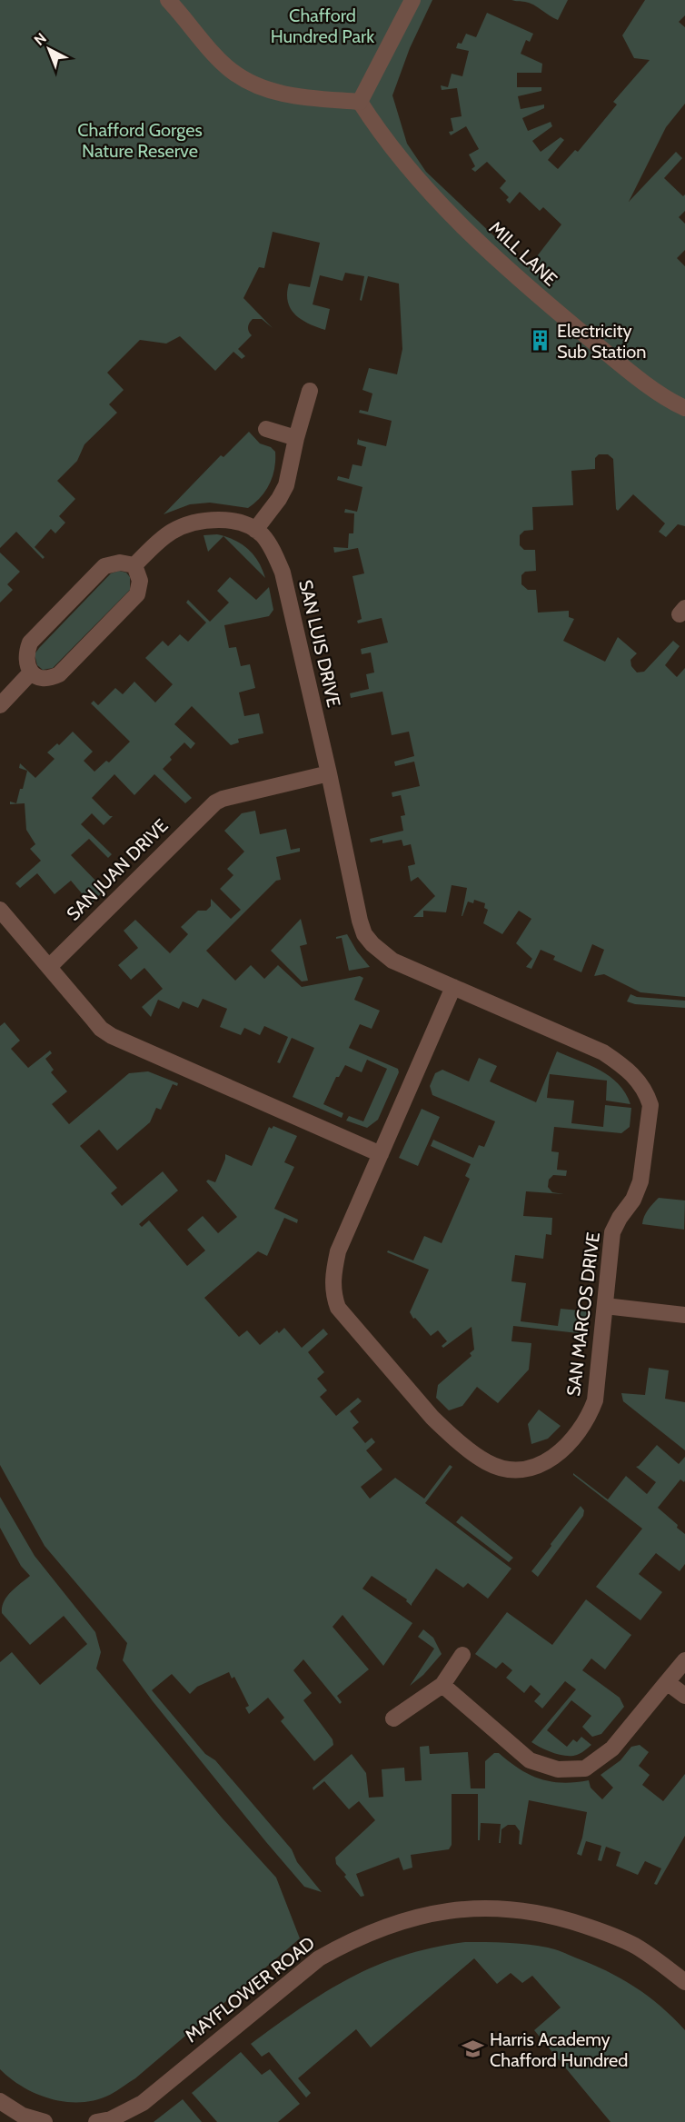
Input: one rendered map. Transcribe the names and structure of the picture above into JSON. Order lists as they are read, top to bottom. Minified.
{"streets":{"street":["MILL LANE","SAN LUIS DRIVE","SAN JUAN DRIVE","SAN MARCOS DRIVE","MAYFLOWER ROAD"]},"crossings":[["SAN LUIS DRIVE","SAN JUAN DRIVE"]],"parks":["Chafford Hundred Park","Chafford Gorges Nature Reserve"],"places":{"building":["Electricity Sub Station"],"school or university":["Harris Academy Chafford Hundred"]},"north":"top left"}
